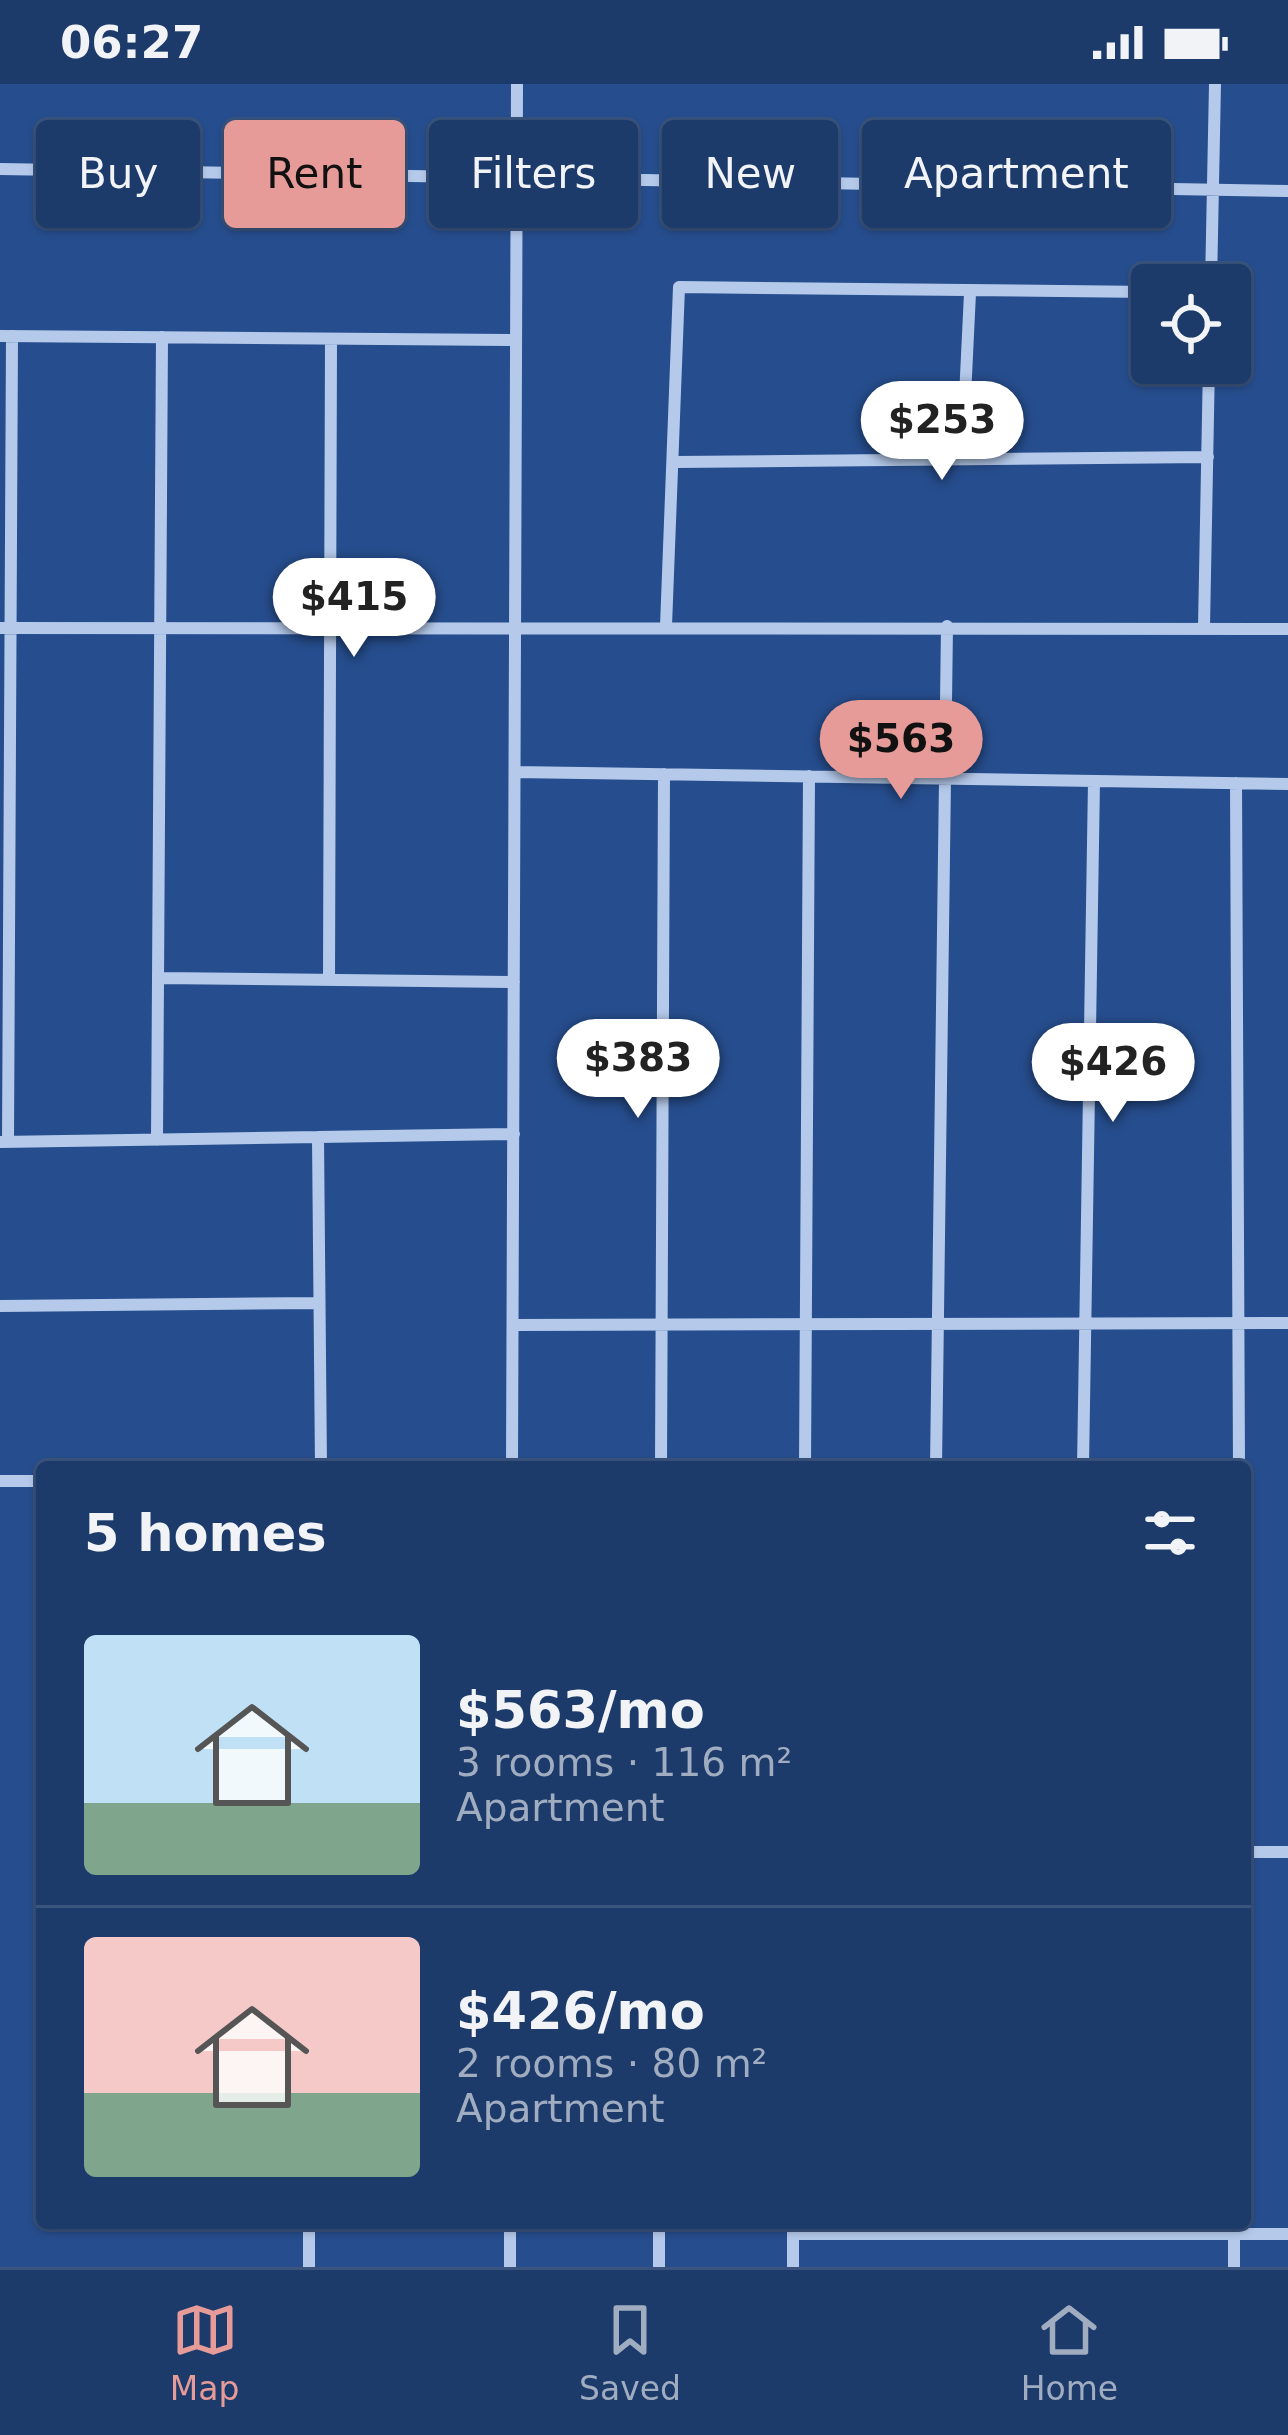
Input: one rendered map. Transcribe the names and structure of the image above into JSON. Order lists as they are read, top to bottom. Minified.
{"page":{"status":"06:27","chip":["Buy","Rent","Filters","New","Apartment"],"price":["$253","$415","$563","$383","$426"],"heading":"5 homes","list":[{"name":"$563/mo","note":"3 rooms · 116 m² · Apartment"},{"name":"$426/mo","note":"2 rooms · 80 m² · Apartment"}],"tabs":["Map","Saved","Home"]}}
